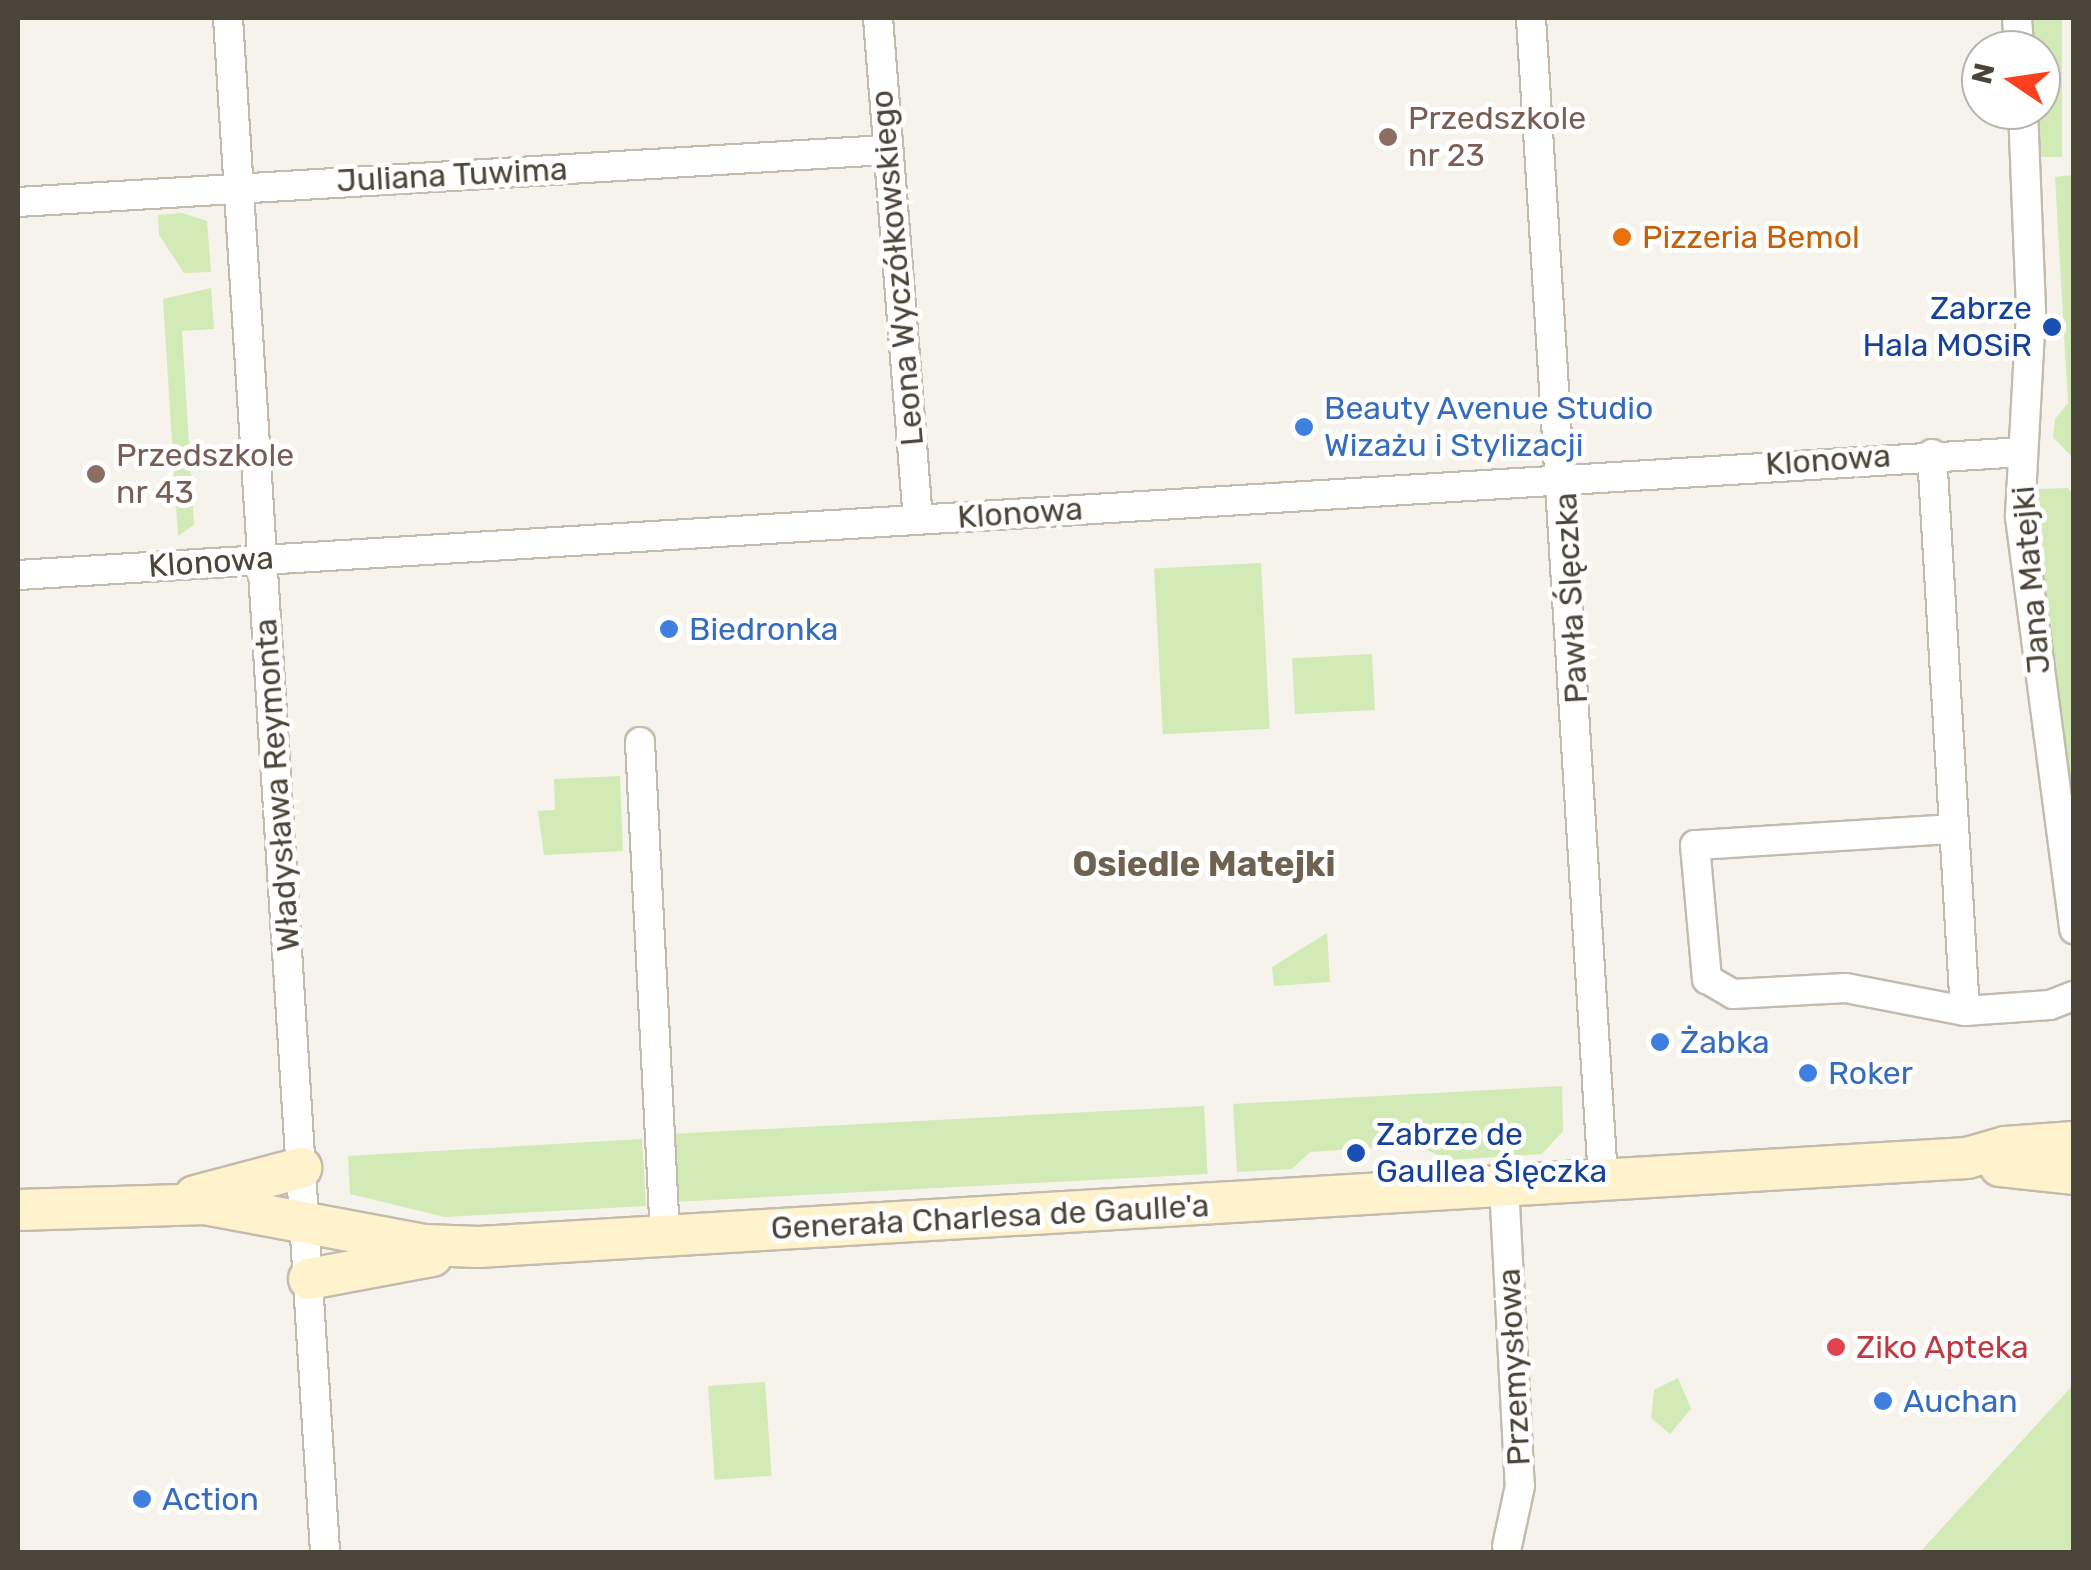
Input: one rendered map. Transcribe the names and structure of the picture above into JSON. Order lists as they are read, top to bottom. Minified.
{"streets":{"main road":["Generała Charlesa de Gaulle'a"],"street":["Juliana Tuwima","Leona Wyczółkowskiego","Klonowa","Jana Matejki","Pawła Ślęczka","Władysława Reymonta","Przemysłowa"]},"crossings":[["Juliana Tuwima","Leona Wyczółkowskiego"],["Juliana Tuwima","Władysława Reymonta"],["Leona Wyczółkowskiego","Klonowa"],["Klonowa","Jana Matejki"],["Klonowa","Pawła Ślęczka"],["Klonowa","Władysława Reymonta"],["Pawła Ślęczka","Generała Charlesa de Gaulle'a"],["Władysława Reymonta","Generała Charlesa de Gaulle'a"],["Generała Charlesa de Gaulle'a","Przemysłowa"]],"districts":["Osiedle Matejki"],"places":["Przedszkole nr 23","Pizzeria Bemol","Zabrze Hala MOSiR","Beauty Avenue Studio Wizażu i Stylizacji","Przedszkole nr 43","Biedronka","Żabka","Roker","Zabrze de Gaullea Ślęczka","Ziko Apteka","Auchan","Action"],"north":"left"}
